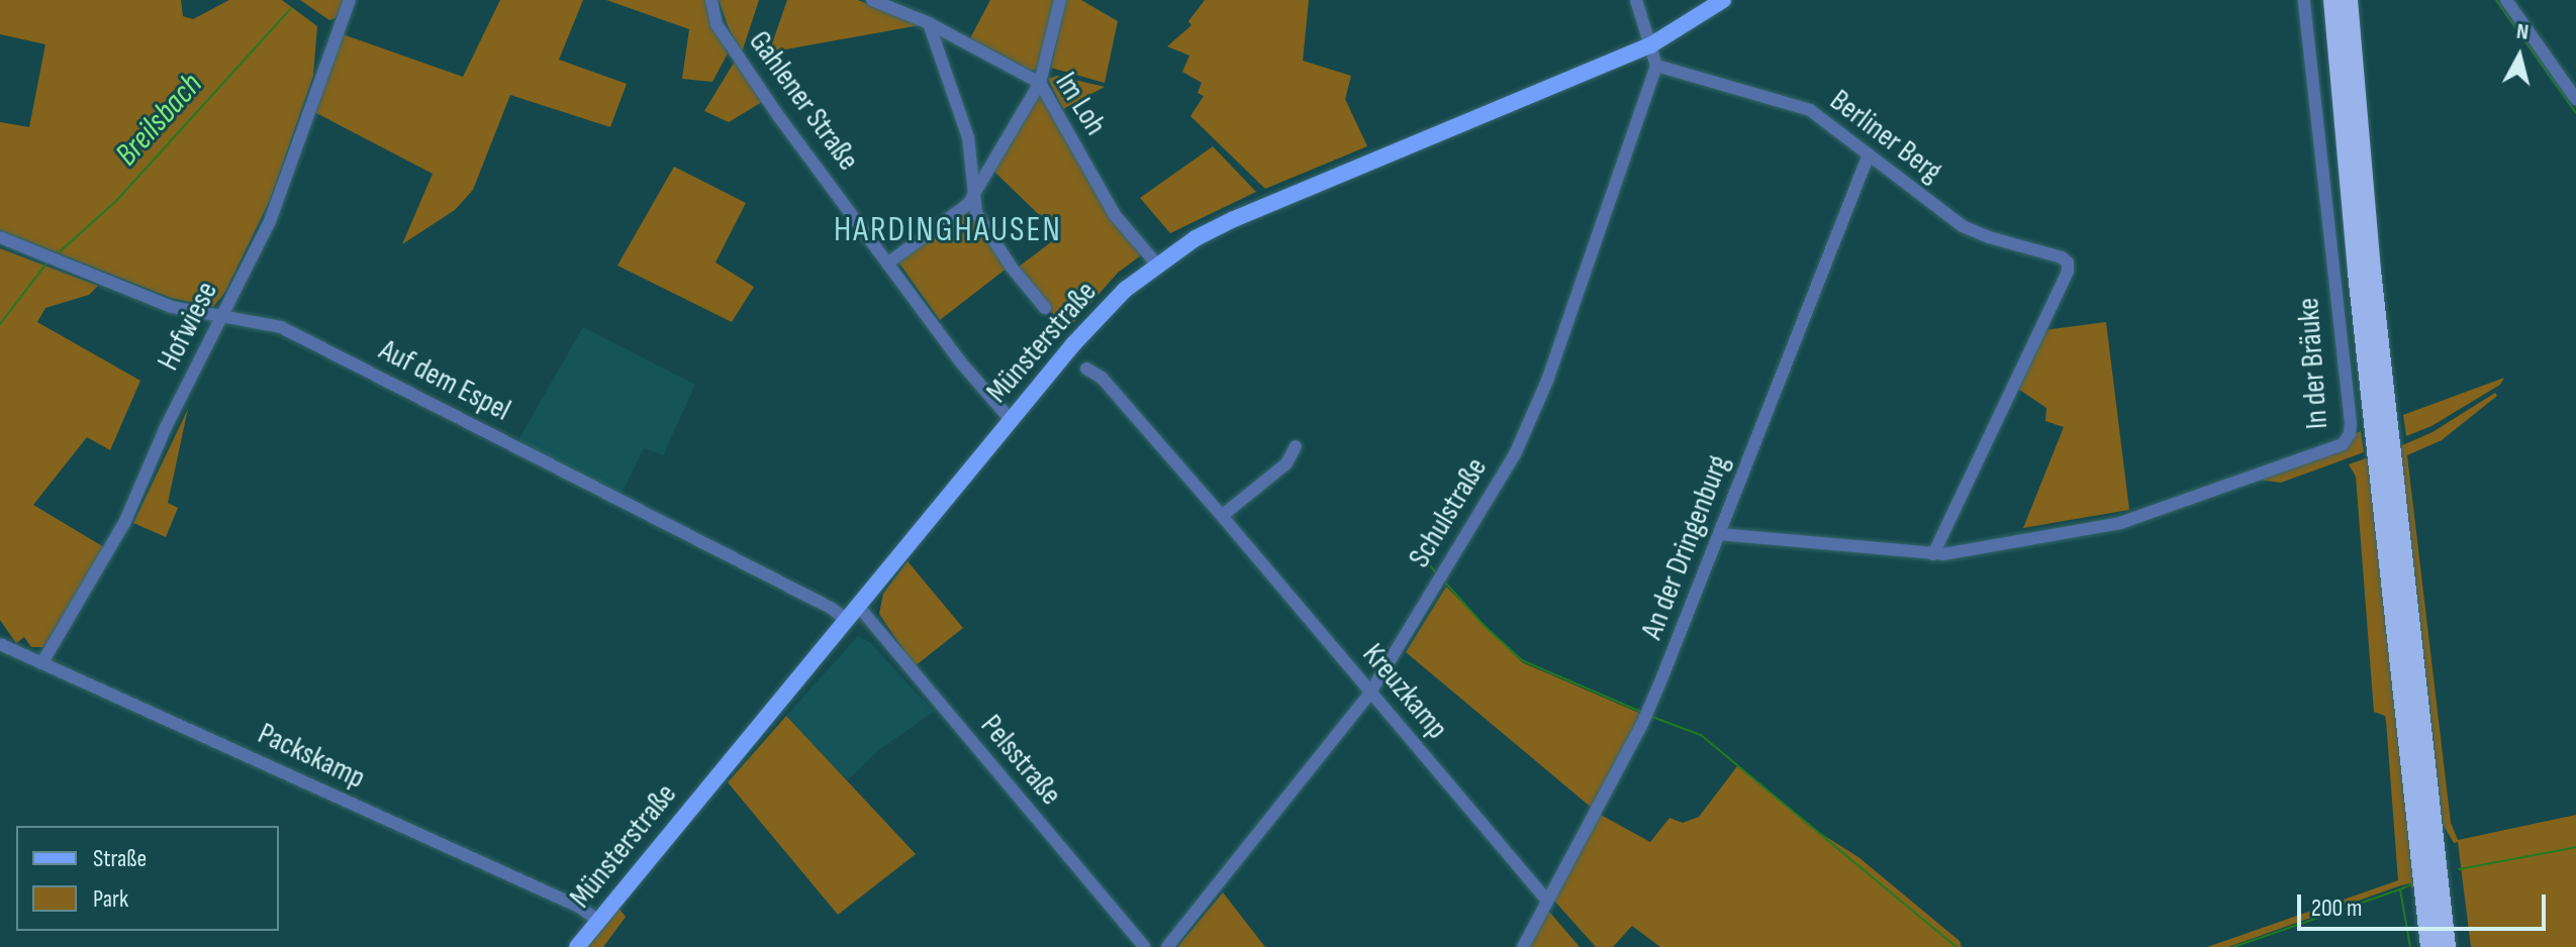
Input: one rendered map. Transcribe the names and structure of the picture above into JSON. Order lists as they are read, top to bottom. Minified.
{"streets":{"main road":["Münsterstraße"],"street":["Gahlener Straße","Im Loh","Berliner Berg","Hofwiese","In der Bräuke","Auf dem Espel","Schulstraße","An der Dringenburg","Kreuzkamp","Packskamp","Pelsstraße"]},"crossings":[["Gahlener Straße","Münsterstraße"],["Im Loh","Münsterstraße"],["Berliner Berg","In der Bräuke"],["Berliner Berg","Schulstraße"],["Berliner Berg","An der Dringenburg"],["Hofwiese","Auf dem Espel"],["Hofwiese","Packskamp"],["Münsterstraße","Auf dem Espel"],["Münsterstraße","Packskamp"],["Münsterstraße","Pelsstraße"],["In der Bräuke","An der Dringenburg"],["Schulstraße","Kreuzkamp"],["An der Dringenburg","Kreuzkamp"]],"districts":["HARDINGHAUSEN"],"water":["Breilsbach"],"legend":["Straße","Park"],"scale_bar":"200 m","north":"top"}
